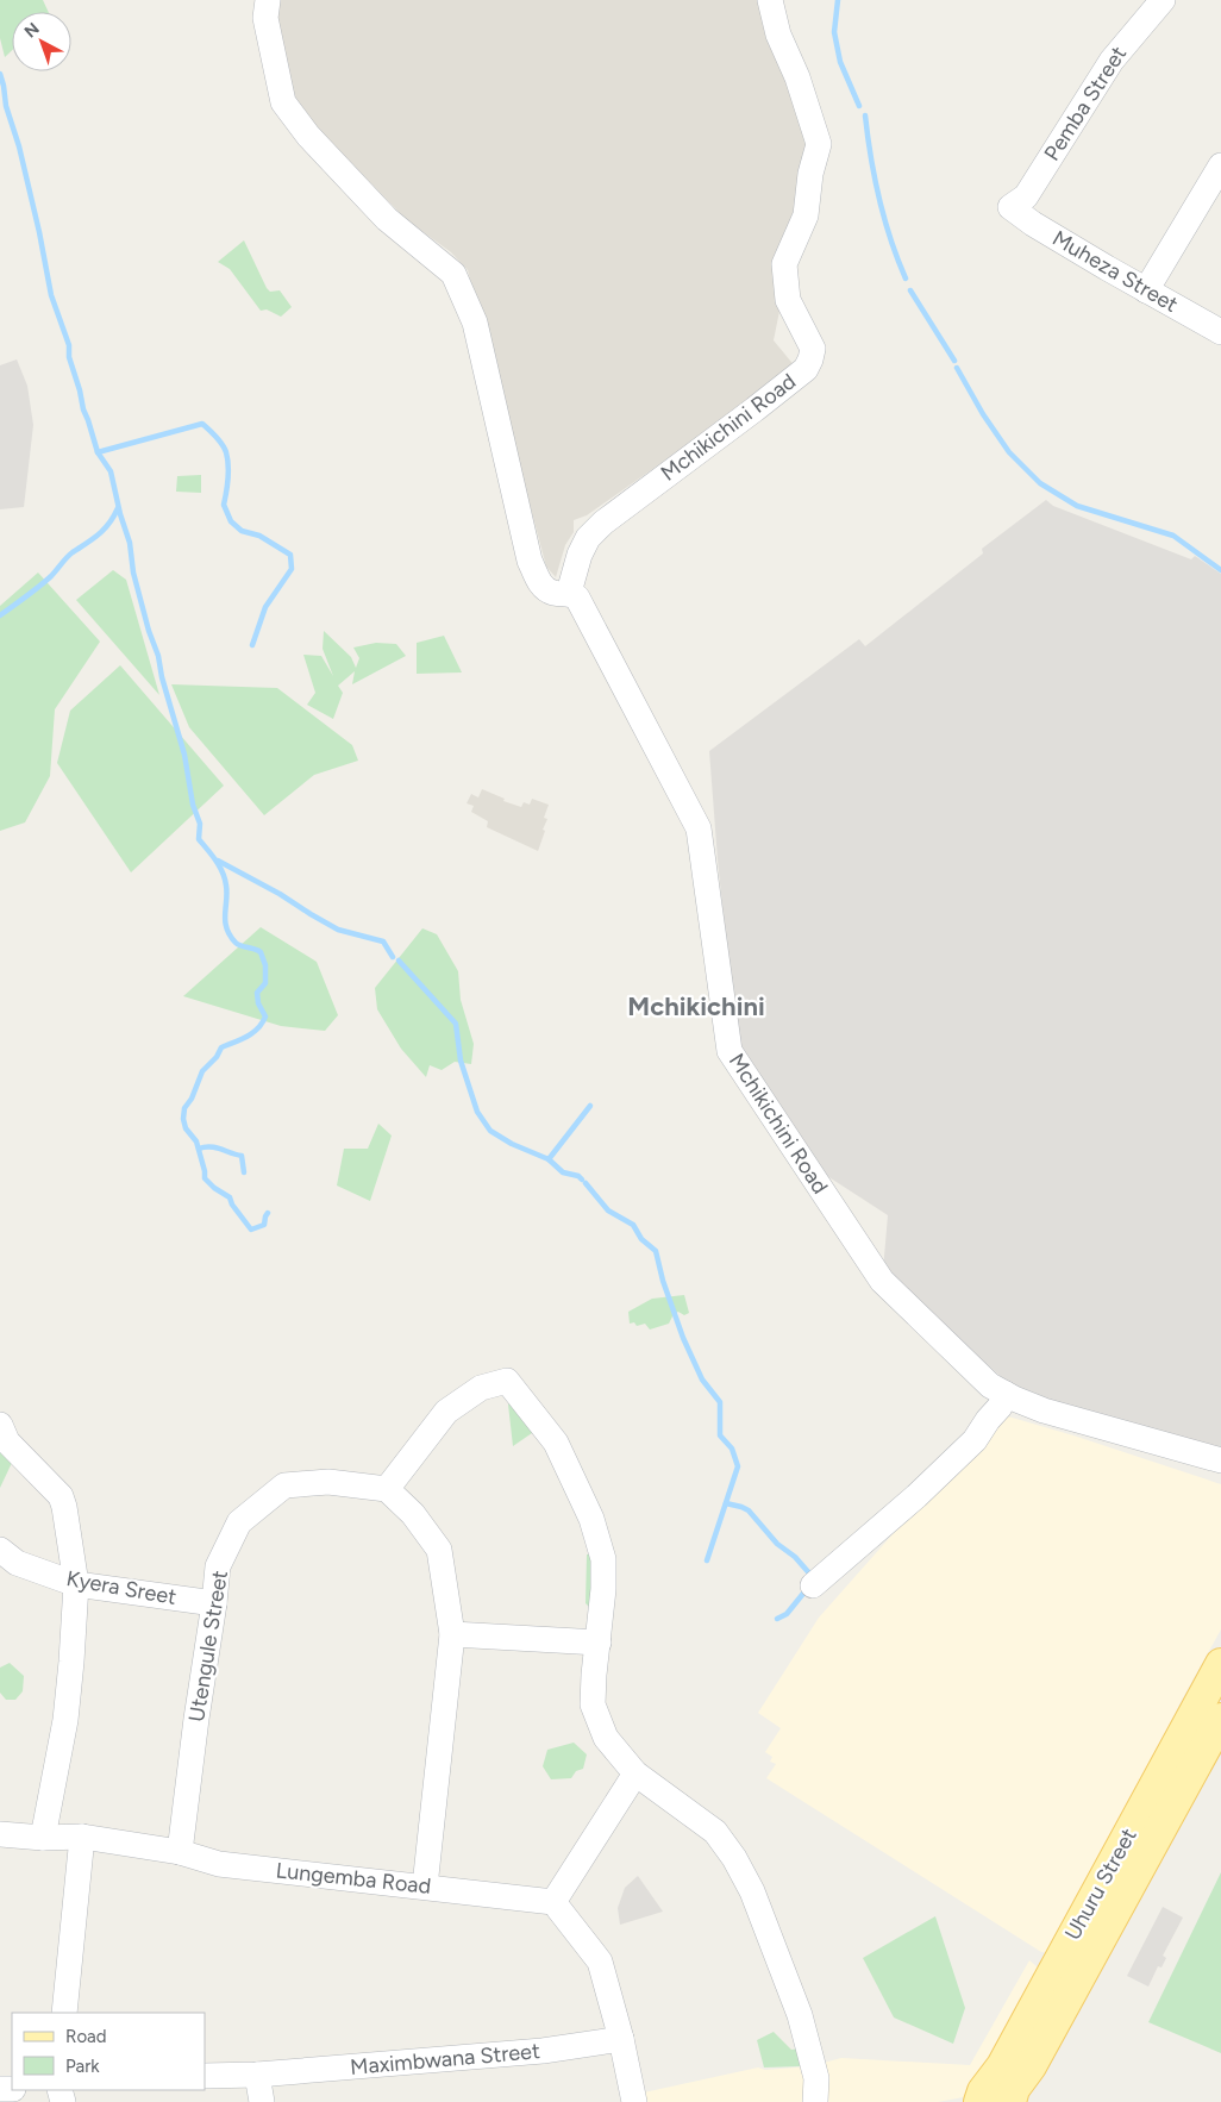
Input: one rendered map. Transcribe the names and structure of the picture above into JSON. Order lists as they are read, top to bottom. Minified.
{"streets":{"main road":["Uhuru Street"],"street":["Pemba Street","Muheza Street","Mchikichini Road","Kyera Sreet","Utengule Street","Lungemba Road","Maximbwana Street"]},"crossings":[["Pemba Street","Muheza Street"],["Kyera Sreet","Utengule Street"],["Utengule Street","Lungemba Road"]],"districts":["Mchikichini"],"legend":["Road","Park"],"north":"top left"}
